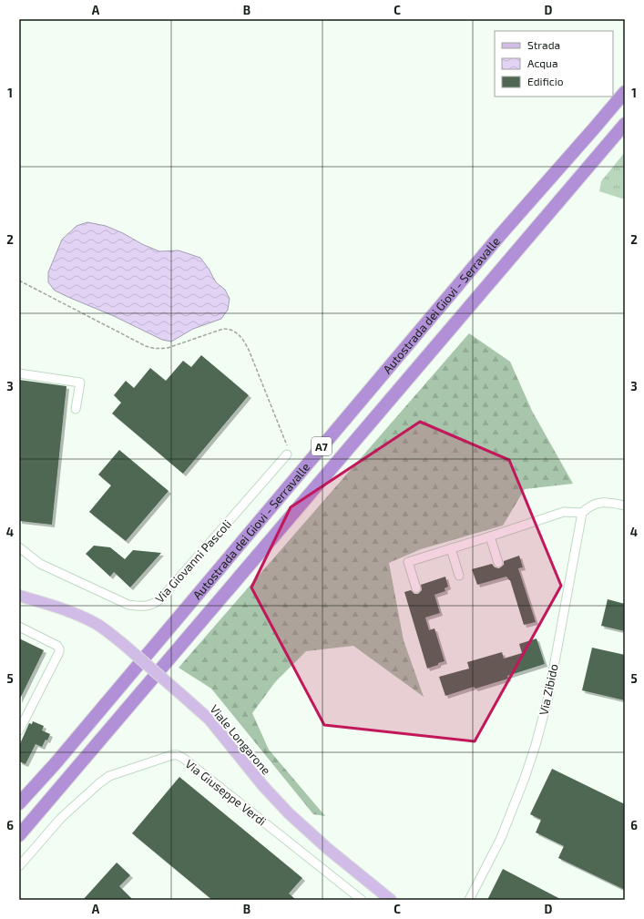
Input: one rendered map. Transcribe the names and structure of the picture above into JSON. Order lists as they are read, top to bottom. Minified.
{"streets":{"highway":["Autostrada dei Giovi - Serravalle","A7"],"main road":["Viale Longarone"],"street":["Via Giovanni Pascoli","Via Zibido","Via Giuseppe Verdi"]},"legend":["Strada","Acqua","Edificio"],"grid":{"columns":["A","B","C","D"],"rows":["1","2","3","4","5","6"]}}
